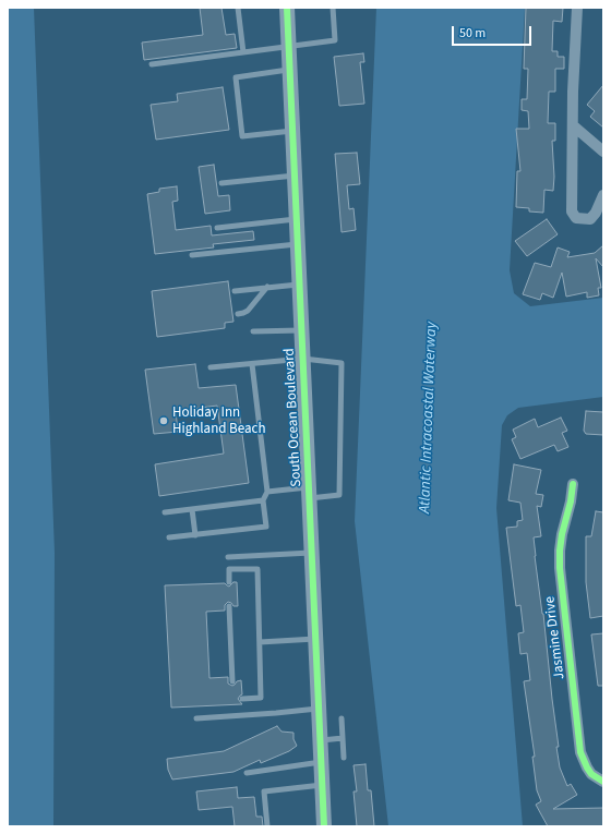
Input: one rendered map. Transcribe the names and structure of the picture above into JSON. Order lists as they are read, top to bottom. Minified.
{"streets":{"main road":["South Ocean Boulevard"],"street":["Jasmine Drive"]},"water":["Atlantic Intracoastal Waterway"],"places":["Holiday Inn Highland Beach"],"scale_bar":"50 m"}
